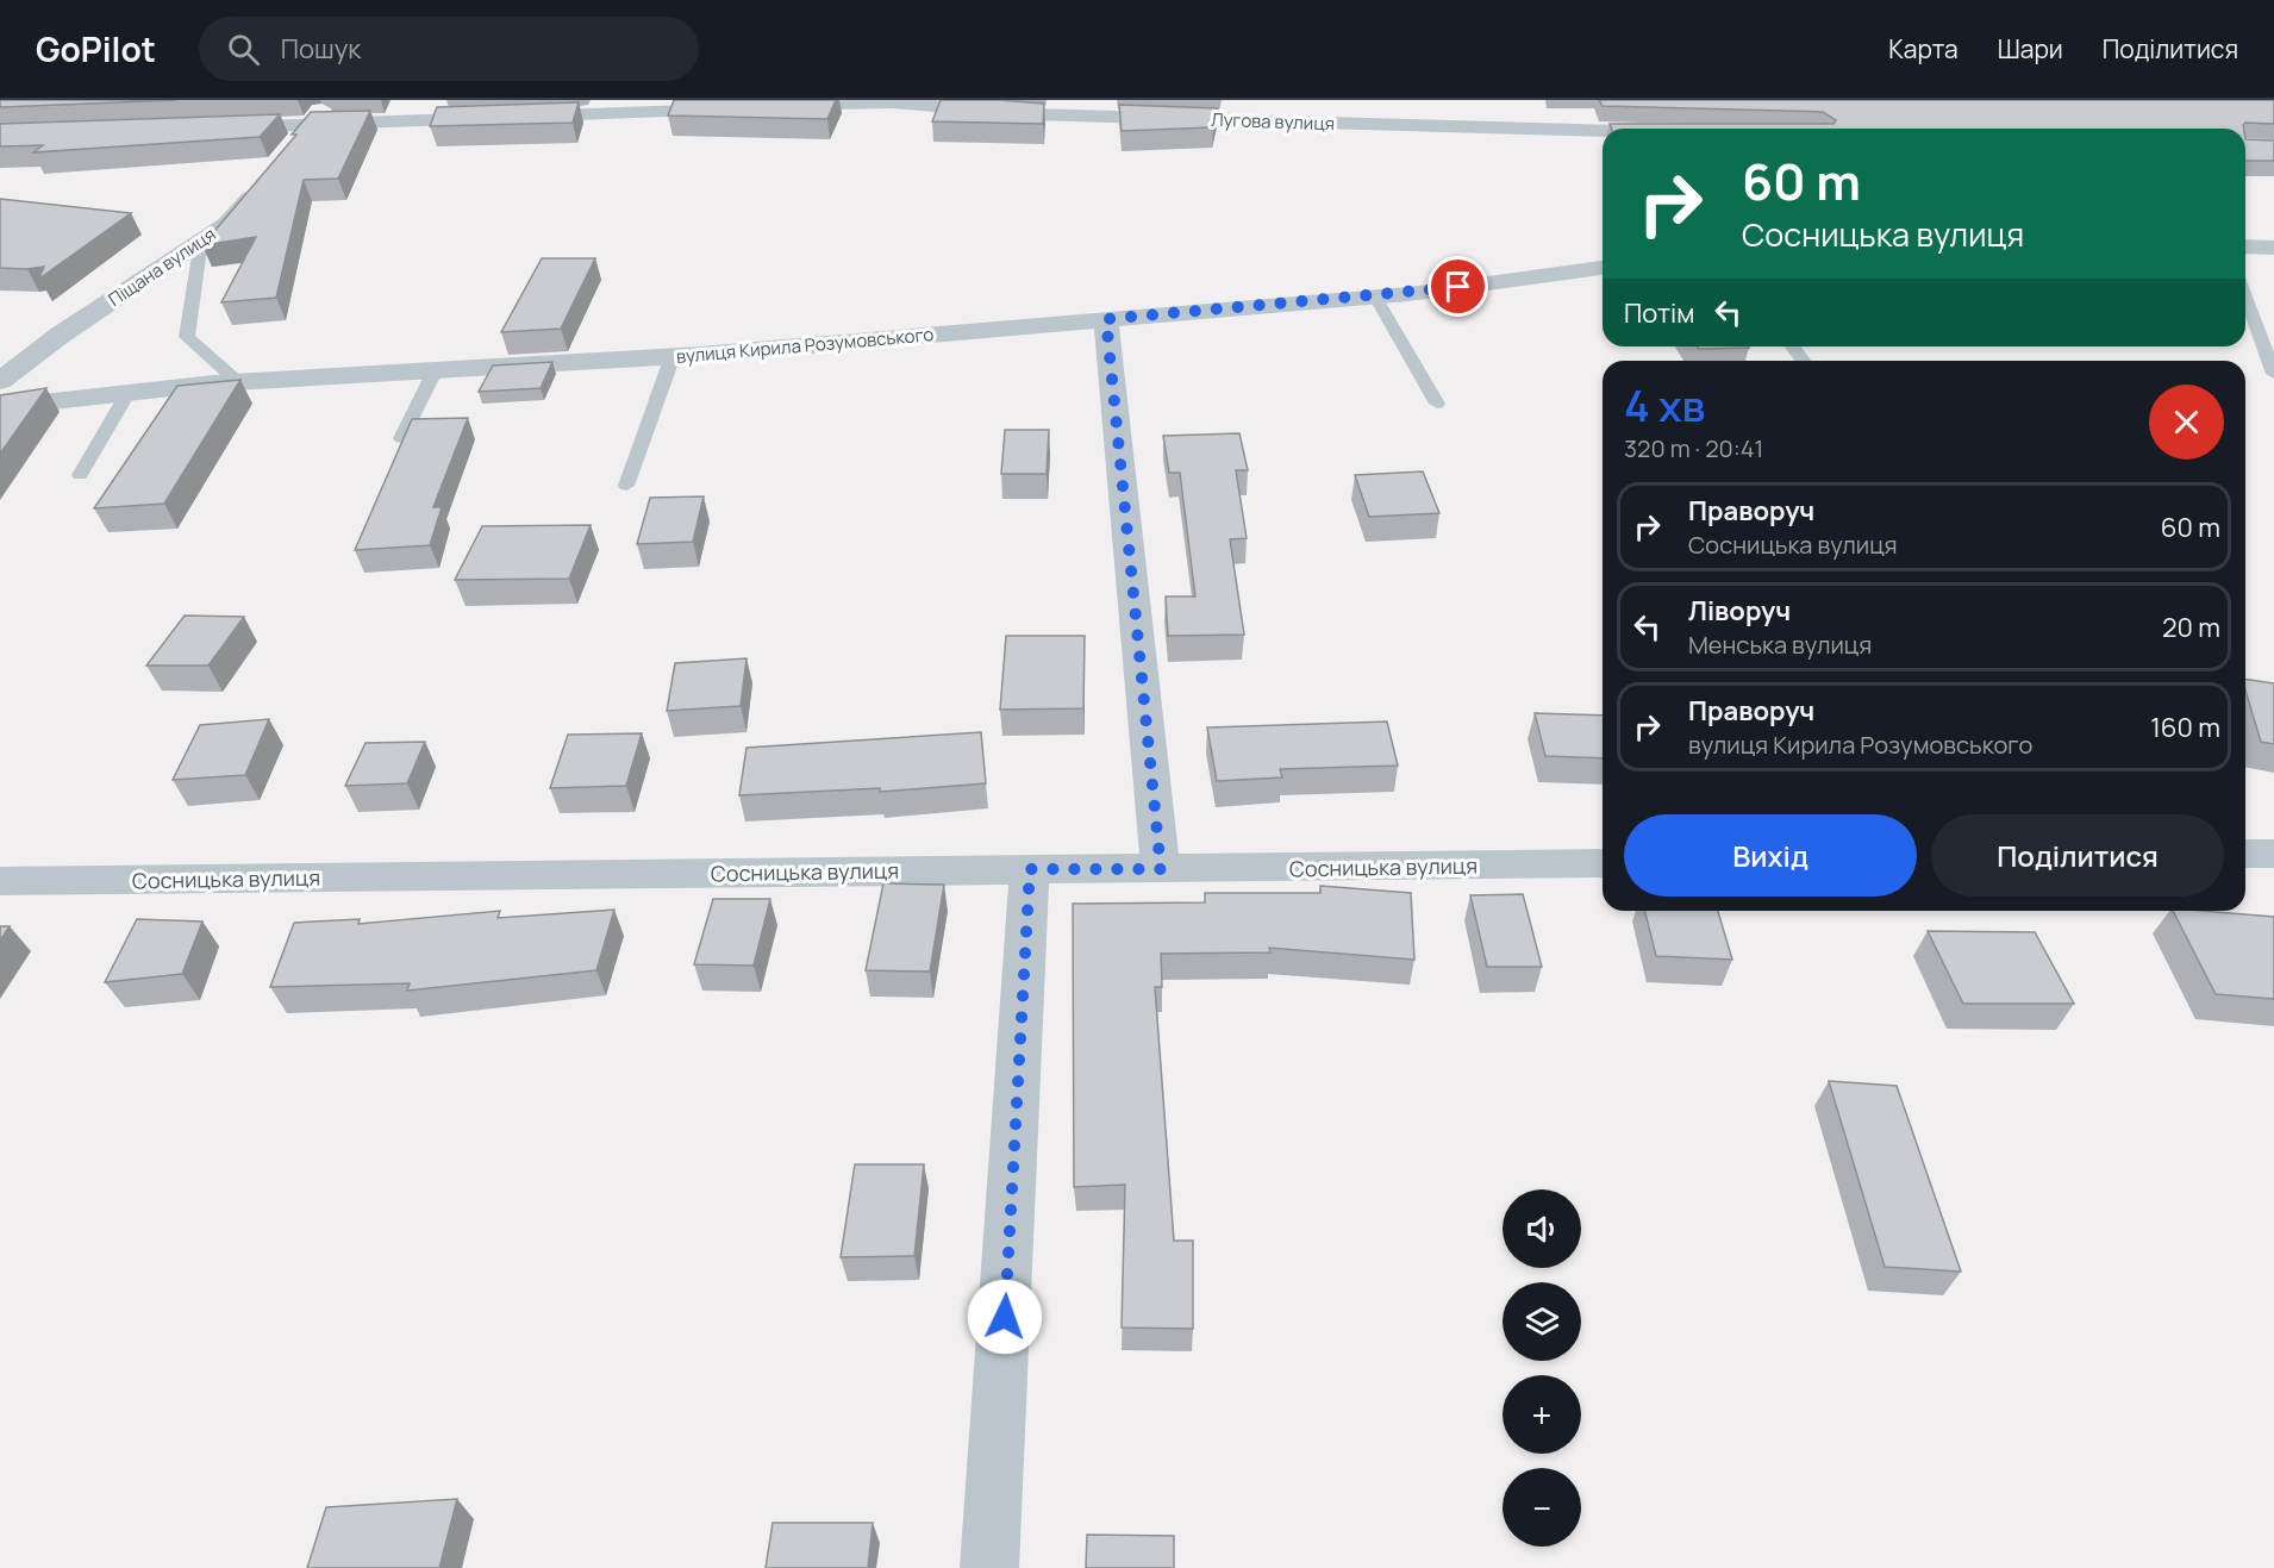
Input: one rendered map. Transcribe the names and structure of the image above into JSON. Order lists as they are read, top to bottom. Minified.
{"streets":{"street":["Лугова вулиця","Піщана вулиця","вулиця Кирила Розумовського","Сосницька вулиця"]},"page":{"header":"GoPilot","search":"Пошук","nav":["Карта","Шари","Поділитися"],"turn":["60 m","Сосницька вулиця"],"then":"Потім","heading":["4 хв","320 m · 20:41"],"list":[{"name":"Праворуч","note":"Сосницька вулиця","value":"60 m"},{"name":"Ліворуч","note":"Менська вулиця","value":"20 m"},{"name":"Праворуч","note":"вулиця Кирила Розумовського","value":"160 m"}],"buttons":["Вихід","Поділитися"],"map_buttons":["+","−"]}}
